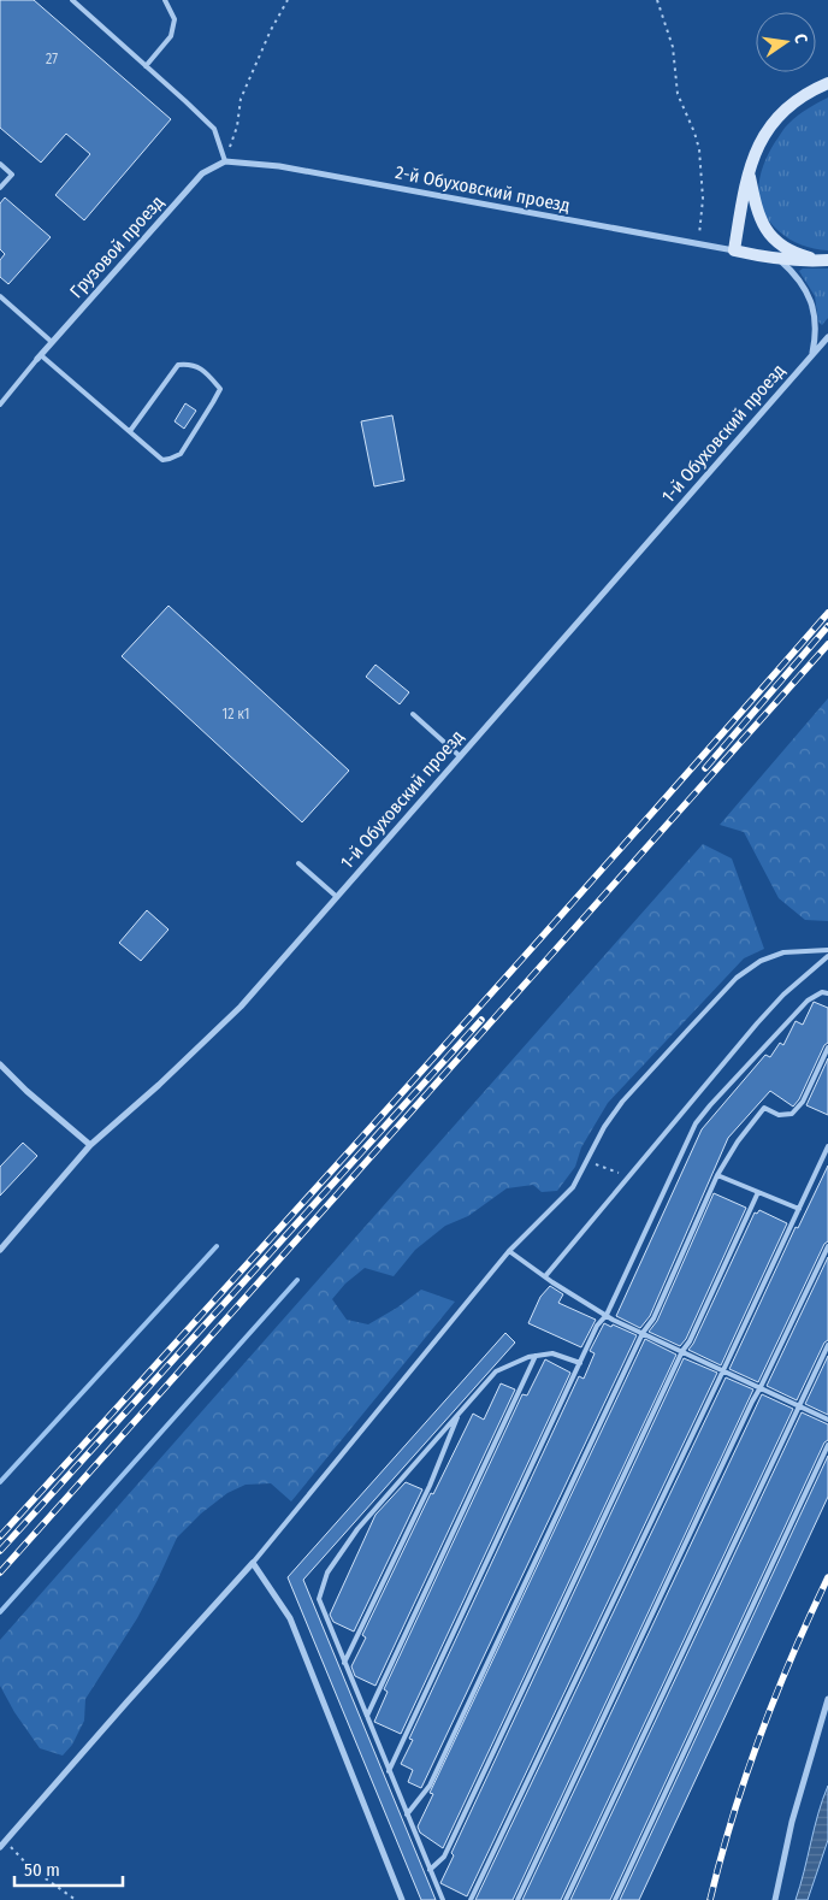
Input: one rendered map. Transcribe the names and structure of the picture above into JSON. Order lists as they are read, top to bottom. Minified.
{"streets":{"street":["2-й Обуховский проезд","Грузовой проезд","1-й Обуховский проезд"]},"crossings":[["2-й Обуховский проезд","Грузовой проезд"]],"house_numbers":["27","12 к1"],"scale_bar":"50 m","north":"right"}
